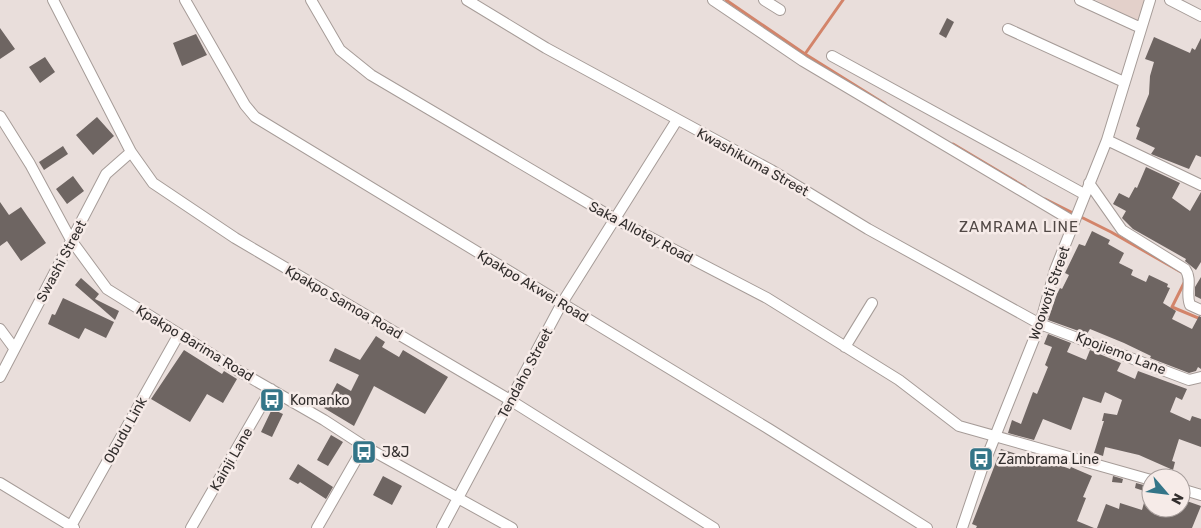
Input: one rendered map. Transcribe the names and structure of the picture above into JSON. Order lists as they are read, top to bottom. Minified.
{"streets":{"street":["Kwashikuma Street","Saka Allotey Road","Swashi Street","Kpakpo Akwei Road","Woowoti Street","Kpakpo Samoa Road","Kpakpo Barima Road","Kpojiemo Lane","Tendaho Street","Obudu Link","Kainji Lane"]},"crossings":[["Kwashikuma Street","Woowoti Street"],["Kwashikuma Street","Kpojiemo Lane"],["Kwashikuma Street","Tendaho Street"],["Saka Allotey Road","Woowoti Street"],["Saka Allotey Road","Tendaho Street"],["Swashi Street","Kpakpo Samoa Road"],["Swashi Street","Kpakpo Barima Road"],["Kpakpo Akwei Road","Tendaho Street"],["Woowoti Street","Kpojiemo Lane"],["Kpakpo Samoa Road","Tendaho Street"],["Kpakpo Barima Road","Tendaho Street"],["Kpakpo Barima Road","Obudu Link"],["Kpakpo Barima Road","Kainji Lane"]],"districts":["ZAMRAMA LINE"],"places":{"bus stop":["Komanko","J&J","Zambrama Line"]},"north":"bottom right"}
